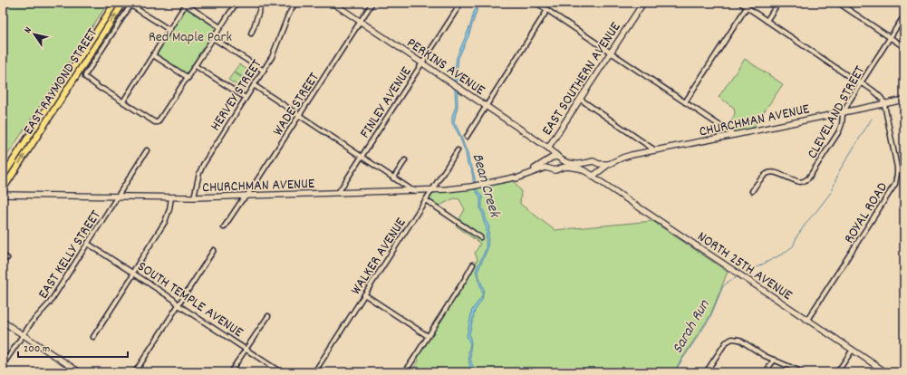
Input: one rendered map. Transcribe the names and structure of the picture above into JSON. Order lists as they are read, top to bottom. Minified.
{"streets":{"main road":["PERKINS AVENUE","EAST SOUTHERN AVENUE","EAST RAYMOND STREET","CHURCHMAN AVENUE","NORTH 25TH AVENUE"],"street":["HERVEY STREET","FINLEY AVENUE","WADE STREET","CLEVELAND STREET","ROYAL ROAD","EAST KELLY STREET","WALKER AVENUE","SOUTH TEMPLE AVENUE"]},"crossings":[["PERKINS AVENUE","EAST SOUTHERN AVENUE"],["PERKINS AVENUE","FINLEY AVENUE"],["PERKINS AVENUE","WADE STREET"],["PERKINS AVENUE","CHURCHMAN AVENUE"],["HERVEY STREET","CHURCHMAN AVENUE"],["FINLEY AVENUE","CHURCHMAN AVENUE"],["WADE STREET","CHURCHMAN AVENUE"],["CLEVELAND STREET","CHURCHMAN AVENUE"],["CHURCHMAN AVENUE","ROYAL ROAD"],["CHURCHMAN AVENUE","EAST KELLY STREET"],["CHURCHMAN AVENUE","WALKER AVENUE"],["CHURCHMAN AVENUE","NORTH 25TH AVENUE"],["ROYAL ROAD","NORTH 25TH AVENUE"],["EAST KELLY STREET","SOUTH TEMPLE AVENUE"]],"water":["Bean Creek","Sarah Run"],"parks":["Red Maple Park"],"scale_bar":"200 m","north":"top left"}
